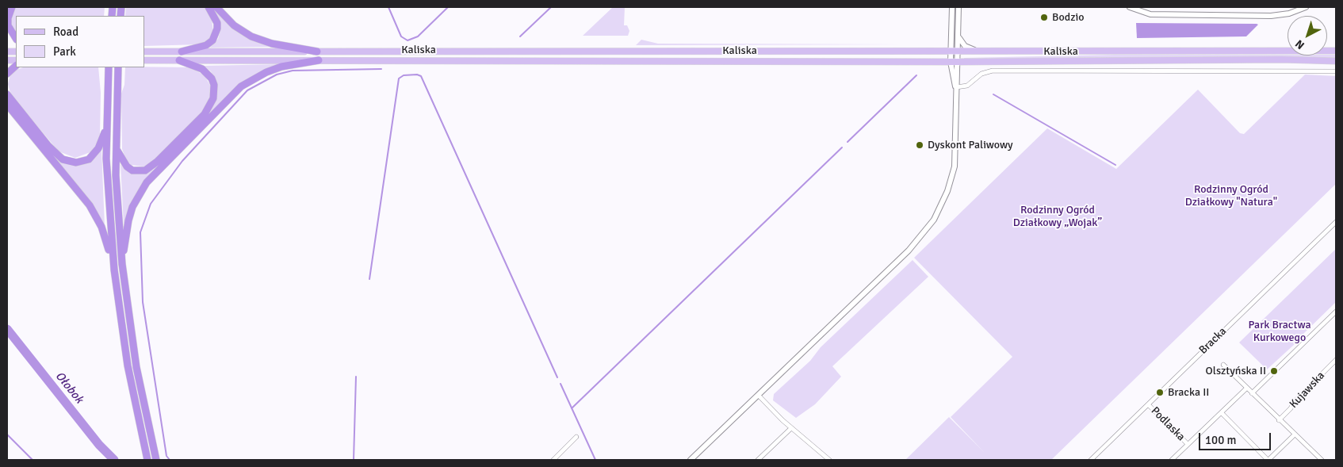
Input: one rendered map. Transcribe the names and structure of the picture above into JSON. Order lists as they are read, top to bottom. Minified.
{"streets":{"main road":["Kaliska"],"street":["Bracka","Kujawska","Podlaska"]},"crossings":[["Bracka","Podlaska"]],"water":["Ołobok"],"parks":["Rodzinny Ogród Działkowy \"Natura\"","Rodzinny Ogród Działkowy „Wojak”","Park Bractwa Kurkowego"],"places":["Bodzio","Dyskont Paliwowy","Olsztyńska II","Bracka II"],"legend":["Road","Park"],"scale_bar":"100 m","north":"bottom left"}
